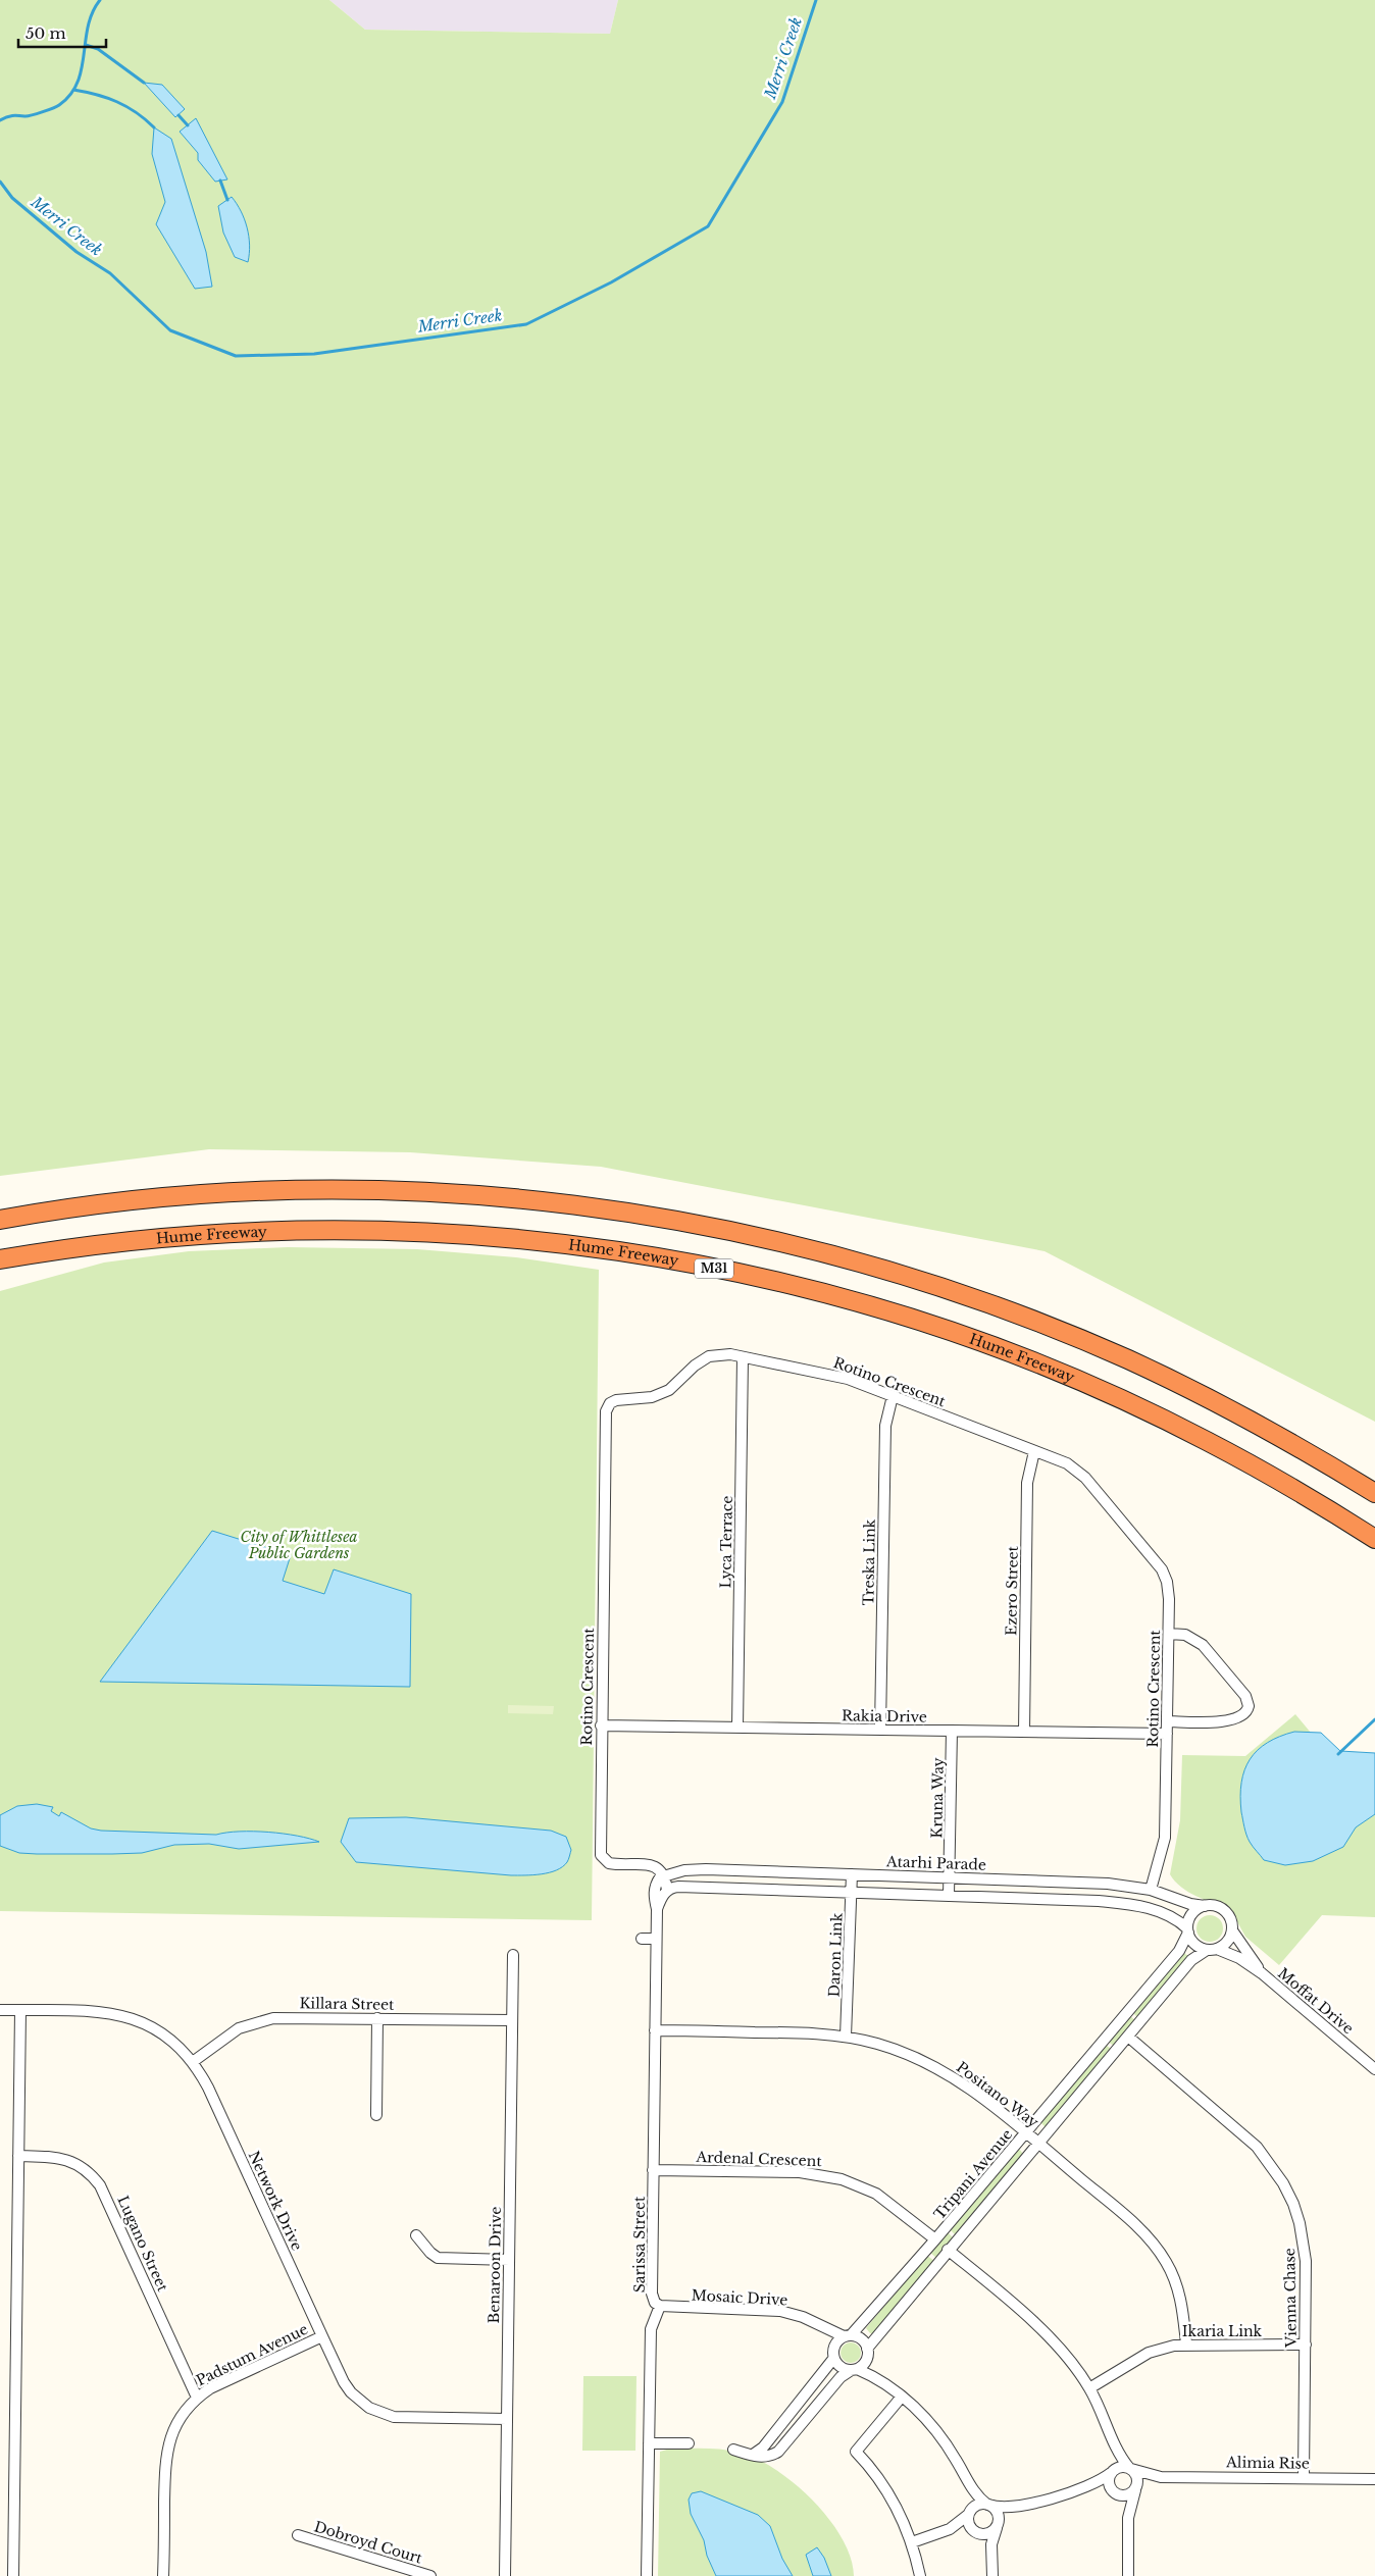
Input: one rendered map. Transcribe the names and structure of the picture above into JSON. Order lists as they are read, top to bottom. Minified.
{"streets":{"highway":["Hume Freeway","M31"],"street":["Rotino Crescent","Lyca Terrace","Treska Link","Ezero Street","Rakia Drive","Kruna Way","Atarhi Parade","Daron Link","Moffat Drive","Killara Street","Positano Way","Ardenal Crescent","Tripani Avenue","Network Drive","Lugano Street","Sarissa Street","Benaroon Drive","Mosaic Drive","Vienna Chase","Ikaria Link","Padstum Avenue","Alimia Rise","Dobroyd Court"]},"crossings":[["Rotino Crescent","Lyca Terrace"],["Rotino Crescent","Treska Link"],["Rotino Crescent","Ezero Street"],["Rotino Crescent","Rakia Drive"],["Rotino Crescent","Atarhi Parade"],["Rotino Crescent","Sarissa Street"],["Lyca Terrace","Rakia Drive"],["Treska Link","Rakia Drive"],["Ezero Street","Rakia Drive"],["Rakia Drive","Kruna Way"],["Kruna Way","Atarhi Parade"],["Atarhi Parade","Daron Link"],["Atarhi Parade","Moffat Drive"],["Atarhi Parade","Tripani Avenue"],["Atarhi Parade","Sarissa Street"],["Daron Link","Positano Way"],["Moffat Drive","Tripani Avenue"],["Killara Street","Network Drive"],["Killara Street","Benaroon Drive"],["Positano Way","Tripani Avenue"],["Positano Way","Sarissa Street"],["Positano Way","Ikaria Link"],["Ardenal Crescent","Tripani Avenue"],["Ardenal Crescent","Sarissa Street"],["Tripani Avenue","Mosaic Drive"],["Tripani Avenue","Vienna Chase"],["Network Drive","Benaroon Drive"],["Network Drive","Padstum Avenue"],["Lugano Street","Padstum Avenue"],["Sarissa Street","Mosaic Drive"],["Vienna Chase","Ikaria Link"],["Vienna Chase","Alimia Rise"]],"water":["Merri Creek"],"parks":["City of Whittlesea Public Gardens"],"scale_bar":"50 m"}
